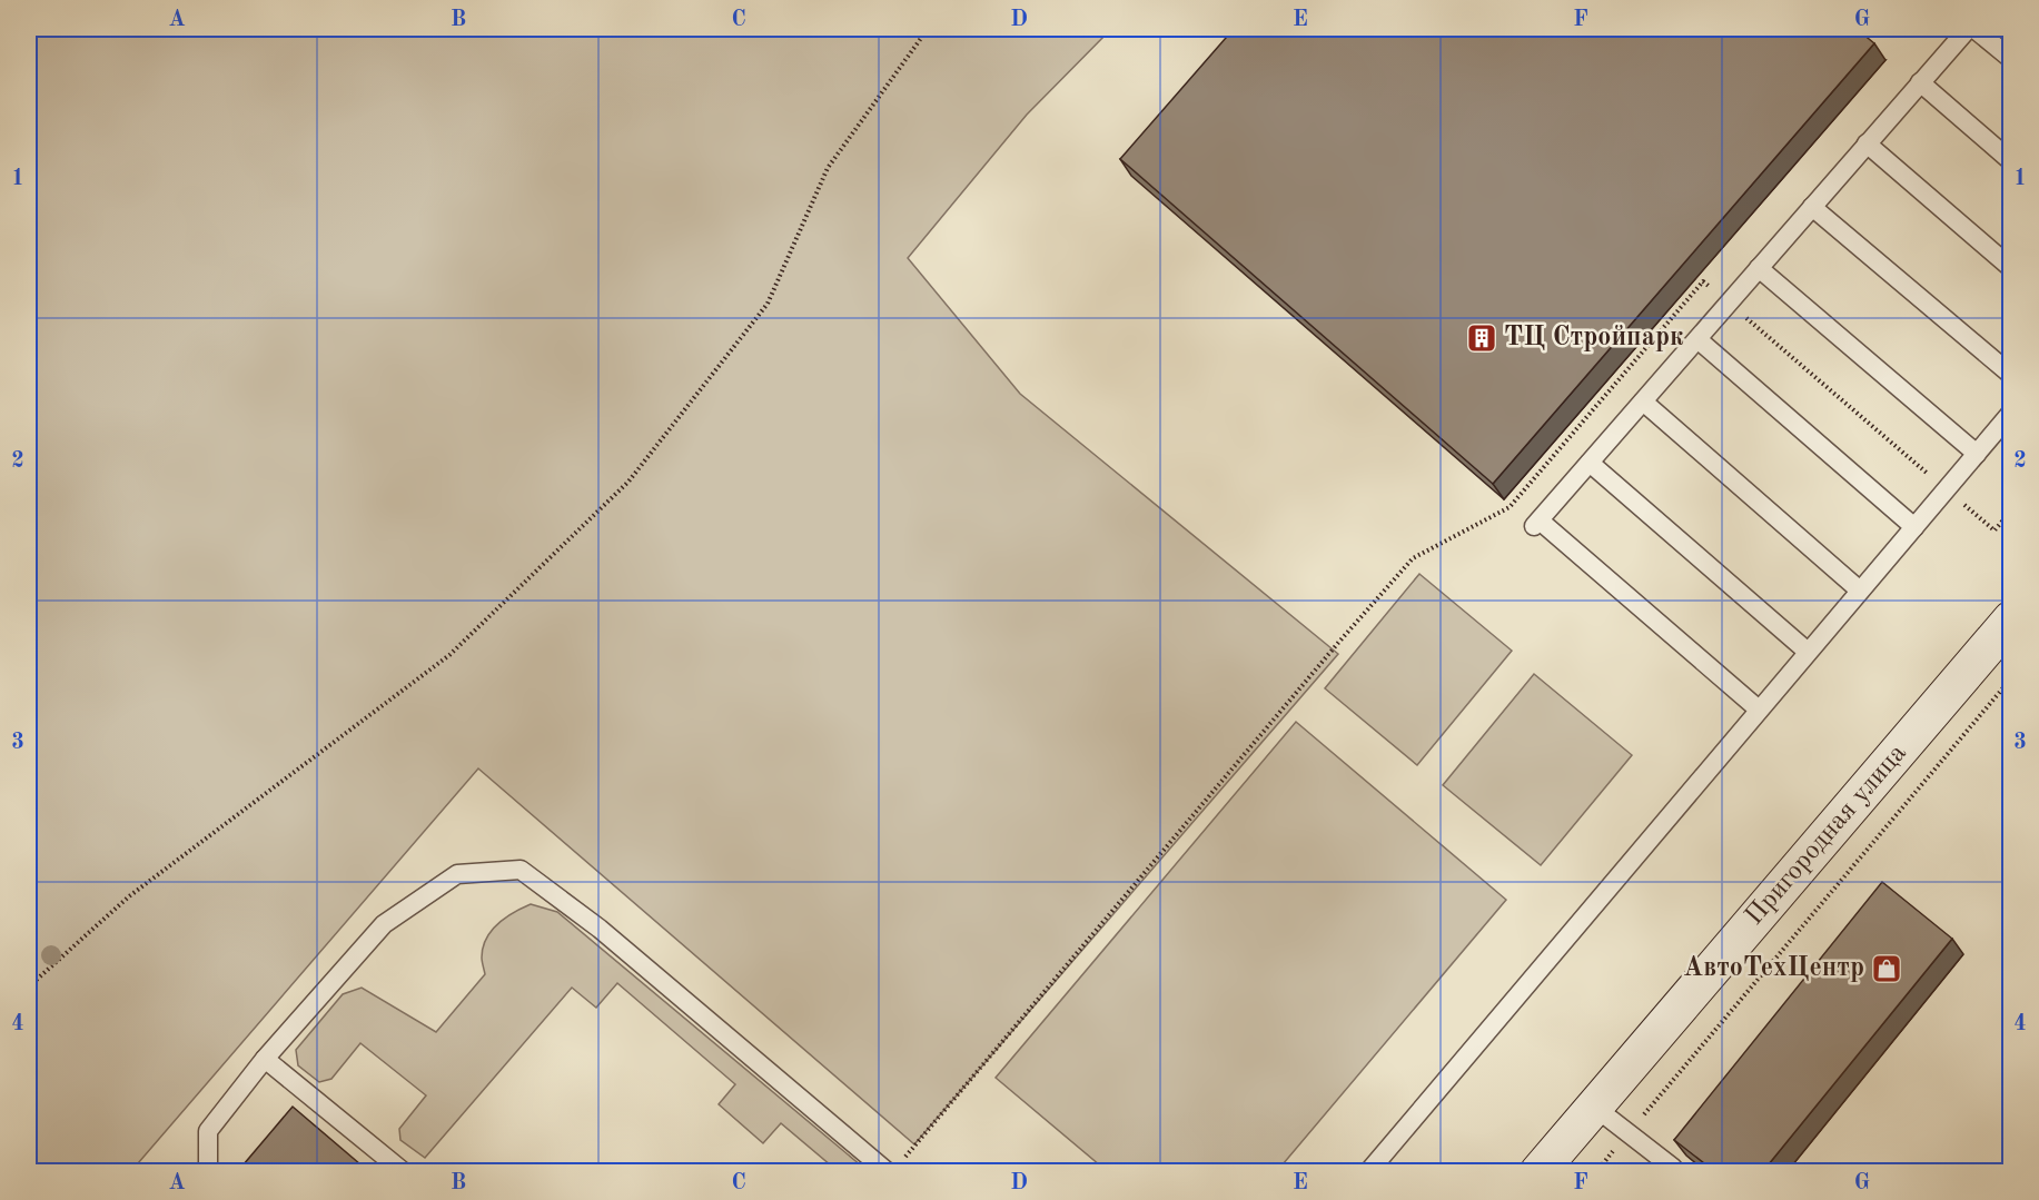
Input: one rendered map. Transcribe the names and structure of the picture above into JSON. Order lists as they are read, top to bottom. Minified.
{"streets":{"street":["Пригородная улица"]},"places":{"building":["ТЦ Стройпарк"],"shop":["АвтоТехЦентр"]},"grid":{"columns":["A","B","C","D","E","F","G"],"rows":["1","2","3","4"]}}
